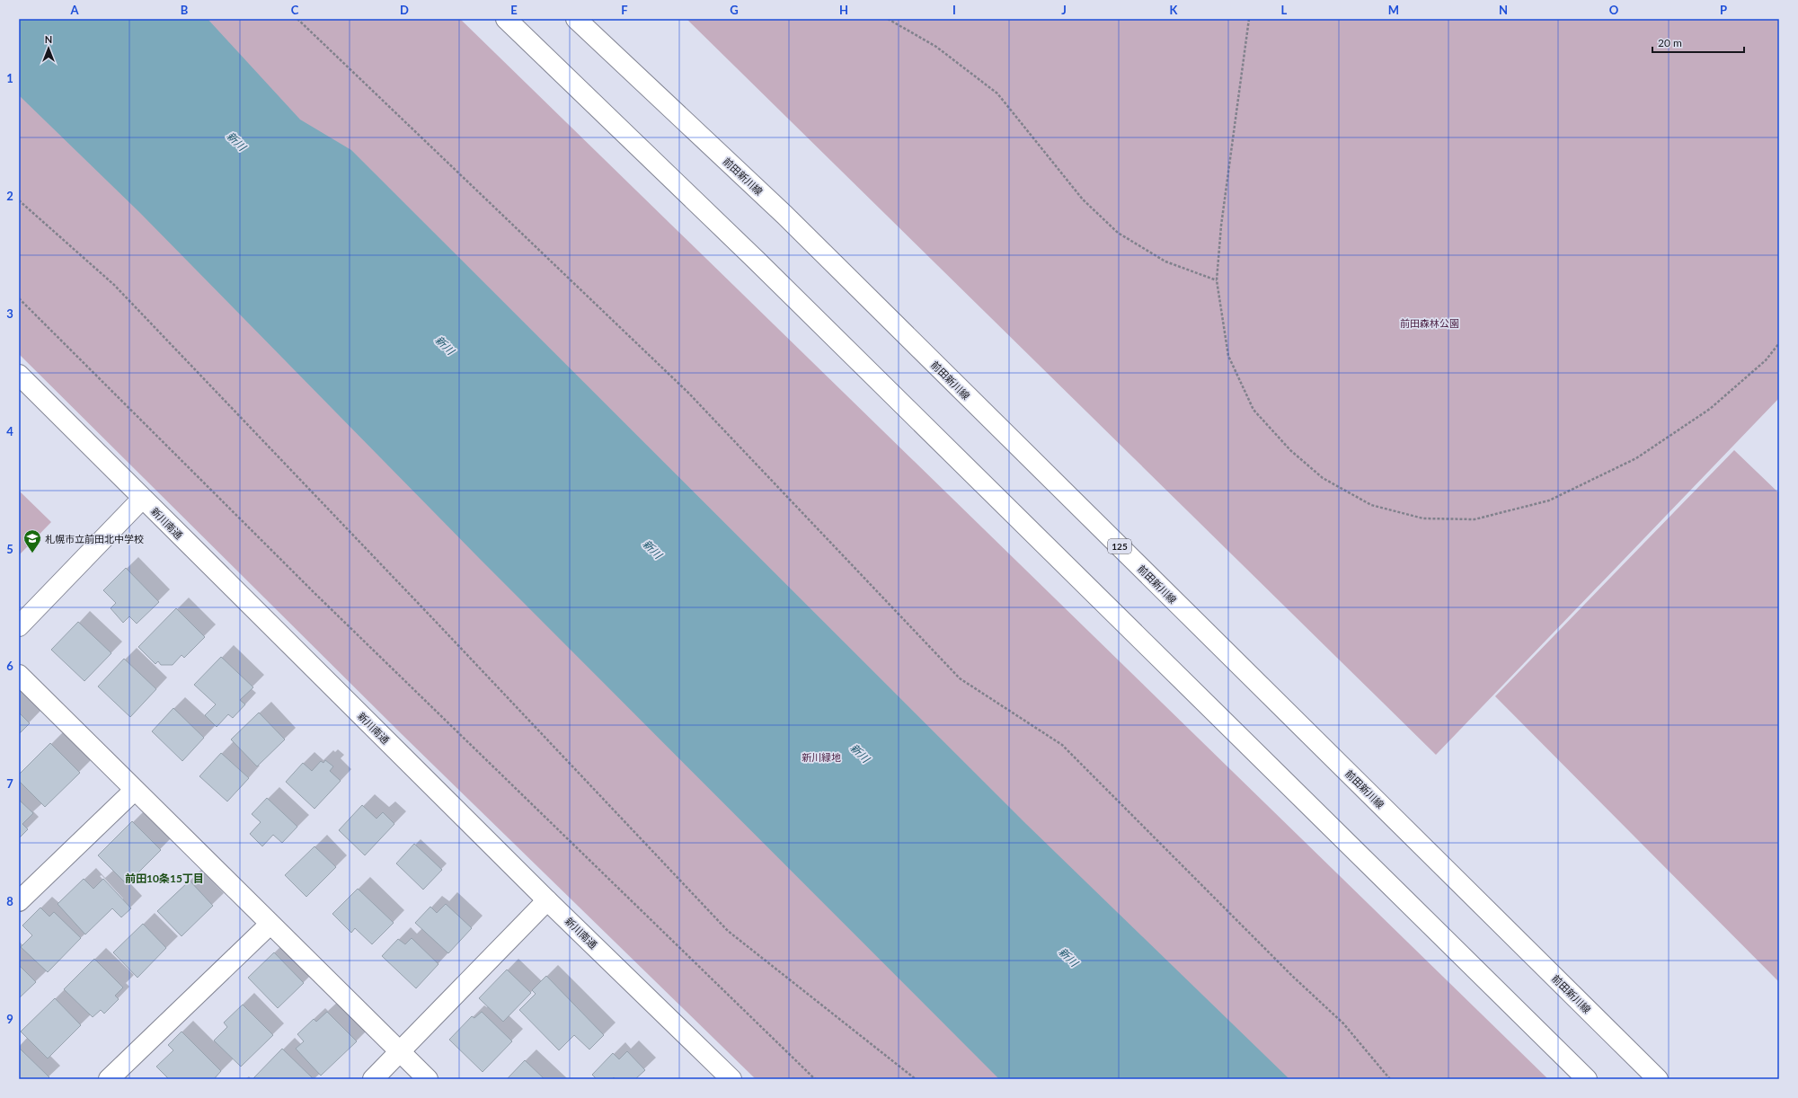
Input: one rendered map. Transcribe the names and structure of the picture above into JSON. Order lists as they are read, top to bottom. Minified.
{"streets":{"main road":["前田新川線","新川南通","125"]},"districts":["前田10条15丁目"],"water":["新川"],"parks":["前田森林公園","新川緑地"],"places":{"school or university":["札幌市立前田北中学校"]},"scale_bar":"20 m","north":"top","grid":{"columns":["A","B","C","D","E","F","G","H","I","J","K","L","M","N","O","P"],"rows":["1","2","3","4","5","6","7","8","9"]}}
